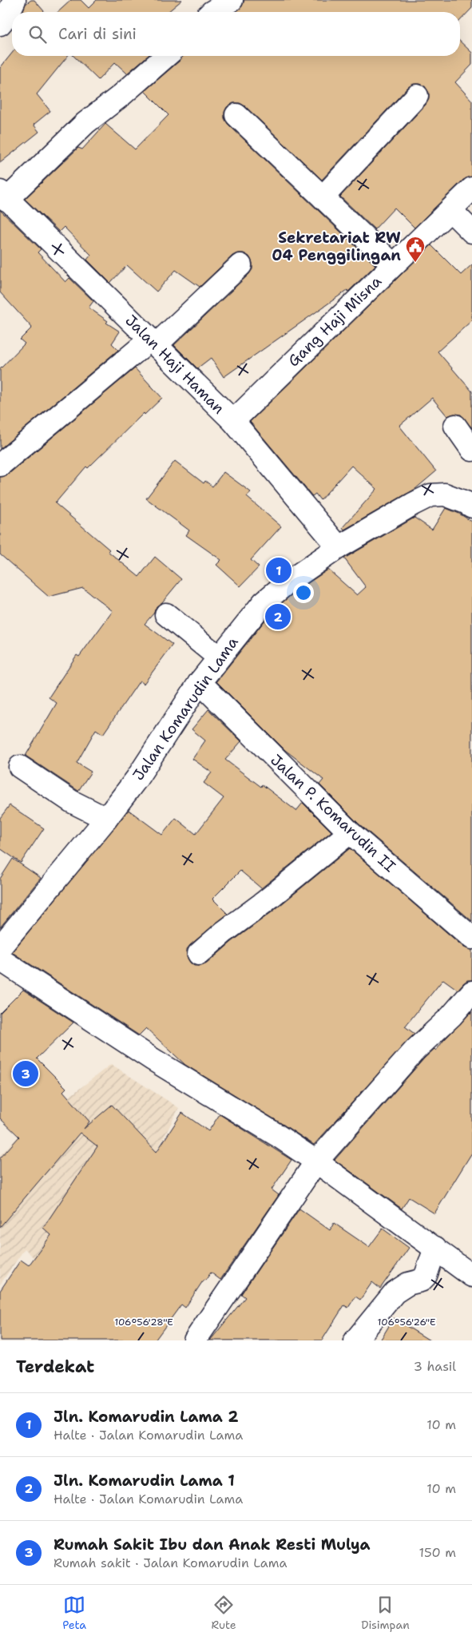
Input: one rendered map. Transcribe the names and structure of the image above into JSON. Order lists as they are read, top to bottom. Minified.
{"streets":{"street":["Gang Haji Misna","Jalan Haji Haman","Jalan Komarudin Lama","Jalan P. Komarudin II"]},"crossings":[["Gang Haji Misna","Jalan Haji Haman"],["Jalan Haji Haman","Jalan Komarudin Lama"],["Jalan Komarudin Lama","Jalan P. Komarudin II"]],"places":{"public building":["Sekretariat RW 04 Penggilingan"]},"page":{"search":"Cari di sini","pins":["1","2","3"],"heading":["Terdekat","3 hasil"],"list":[{"mark":"1","name":"Jln. Komarudin Lama 2","note":"Halte · Jalan Komarudin Lama","value":"10 m"},{"mark":"2","name":"Jln. Komarudin Lama 1","note":"Halte · Jalan Komarudin Lama","value":"10 m"},{"mark":"3","name":"Rumah Sakit Ibu dan Anak Resti Mulya","note":"Rumah sakit · Jalan Komarudin Lama","value":"150 m"}],"nav":["Peta","Rute","Disimpan"]},"coordinates":["106°56'28\"E","106°56'26\"E"]}
